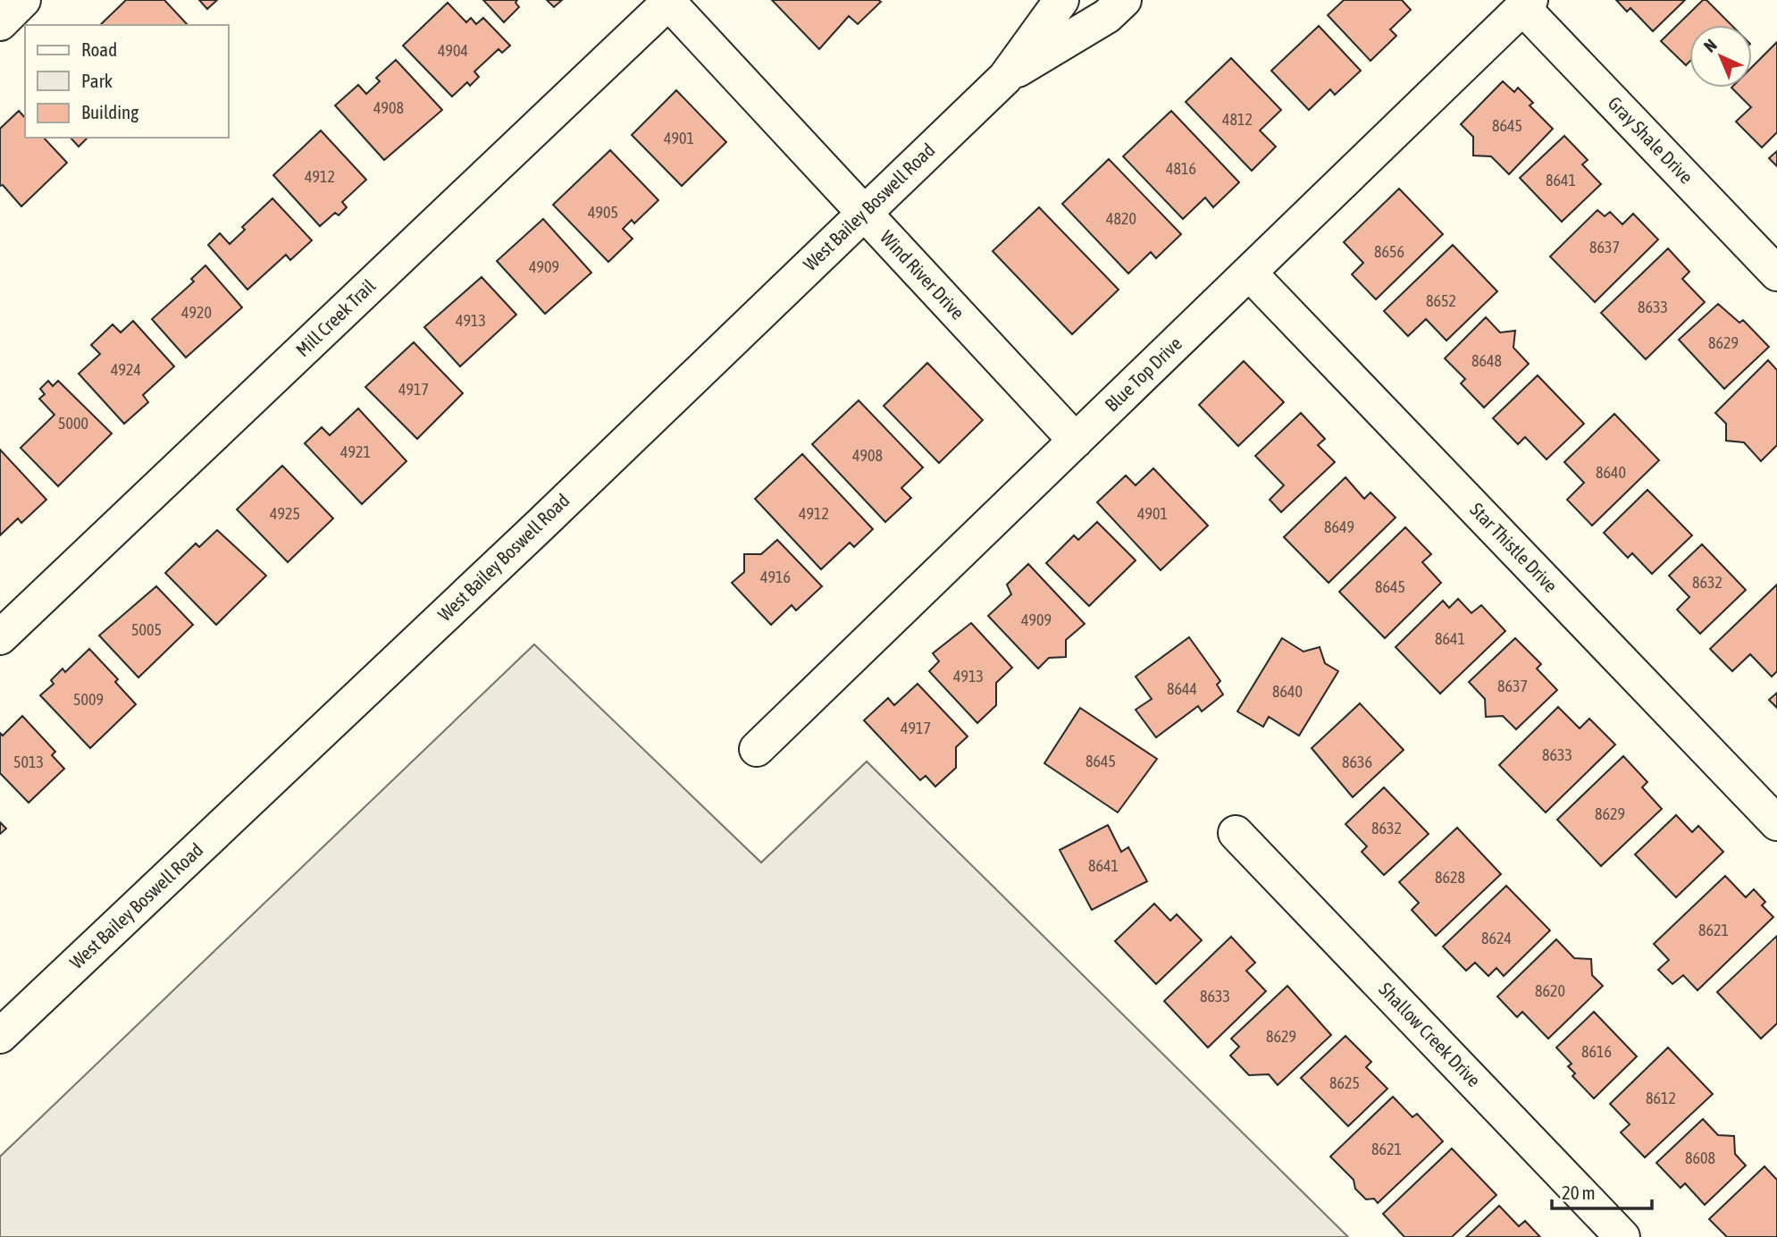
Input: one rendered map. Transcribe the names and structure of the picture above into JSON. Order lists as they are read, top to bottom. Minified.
{"streets":{"street":["Gray Shale Drive","West Bailey Boswell Road","Wind River Drive","Mill Creek Trail","Blue Top Drive","Star Thistle Drive","Shallow Creek Drive"]},"crossings":[["Gray Shale Drive","Blue Top Drive"],["West Bailey Boswell Road","Wind River Drive"],["Wind River Drive","Mill Creek Trail"],["Wind River Drive","Blue Top Drive"],["Blue Top Drive","Star Thistle Drive"]],"house_numbers":["4904","4908","4812","8645","4901","4816","4912","8641","4905","4820","8637","8656","4909","8652","8633","4920","4913","8629","8648","4924","4917","5000","4921","4908","8640","4925","4912","4901","8649","4916","8632","8645","4909","5005","8641","4913","8637","8644","8640","5009","4917","8633","8645","5013","8636","8629","8632","8641","8628","8621","8624","8620","8633","8629","8616","8625","8612","8621","8608"],"legend":["Road","Park","Building"],"scale_bar":"20 m","north":"top left"}
